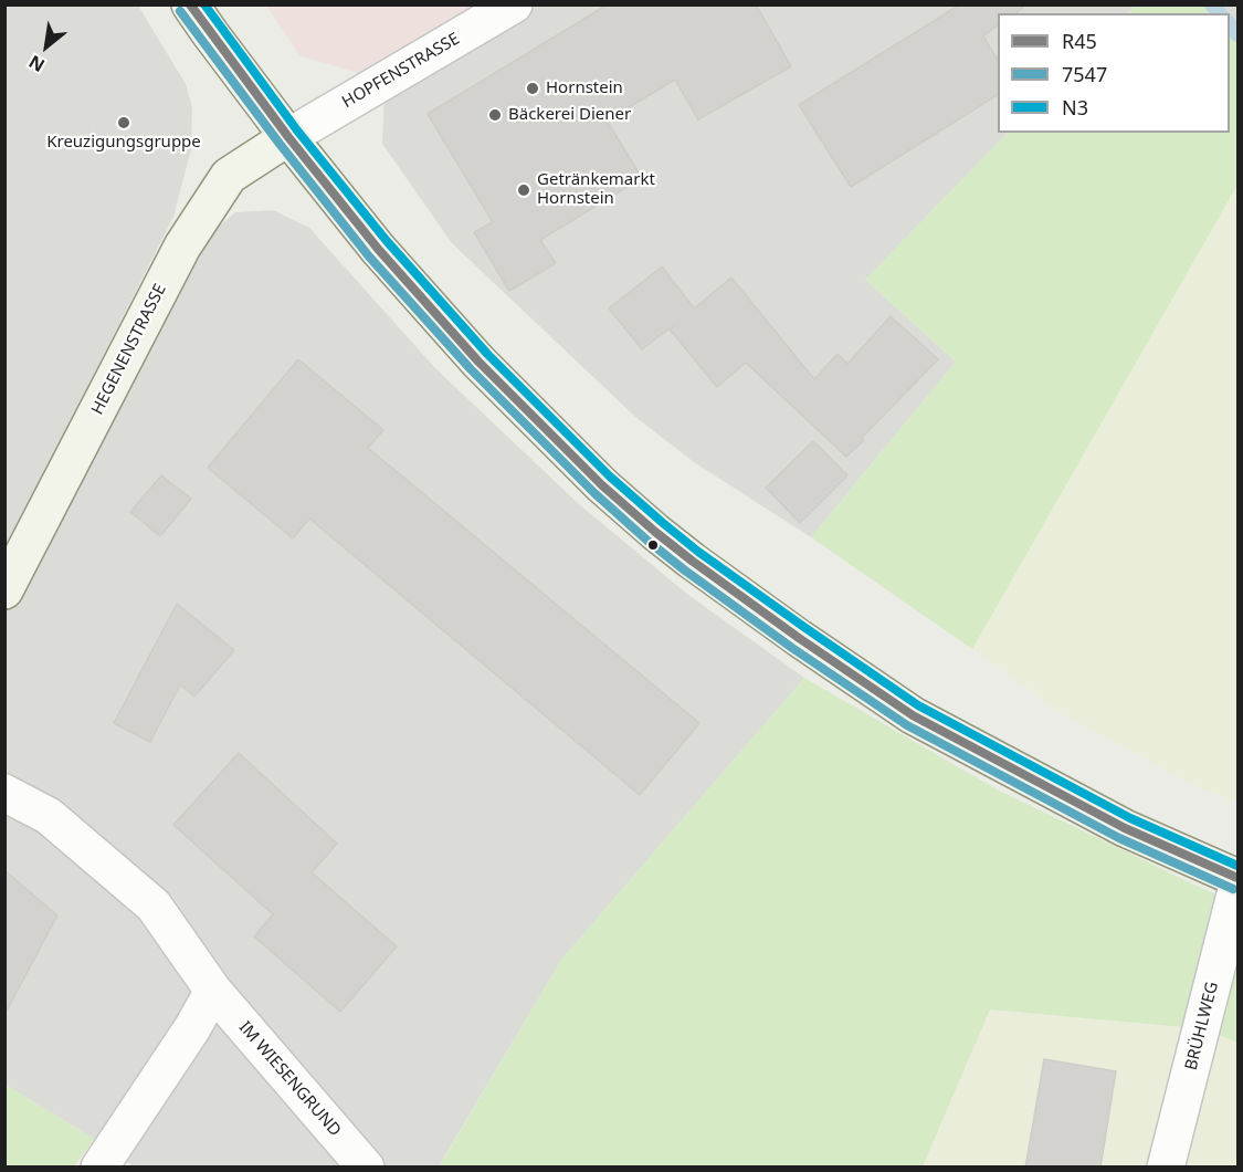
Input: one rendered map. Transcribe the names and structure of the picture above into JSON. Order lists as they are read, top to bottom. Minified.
{"streets":{"main road":["HEGENENSTRASSE"],"street":["HOPFENSTRASSE","BRÜHLWEG","IM WIESENGRUND"]},"crossings":[["HOPFENSTRASSE","HEGENENSTRASSE"]],"places":["Hornstein","Bäckerei Diener","Kreuzigungsgruppe","Getränkemarkt Hornstein"],"lines":["transit line R45","transit line N3","transit line 7547"],"legend":["R45","7547","N3"],"north":"bottom left"}
